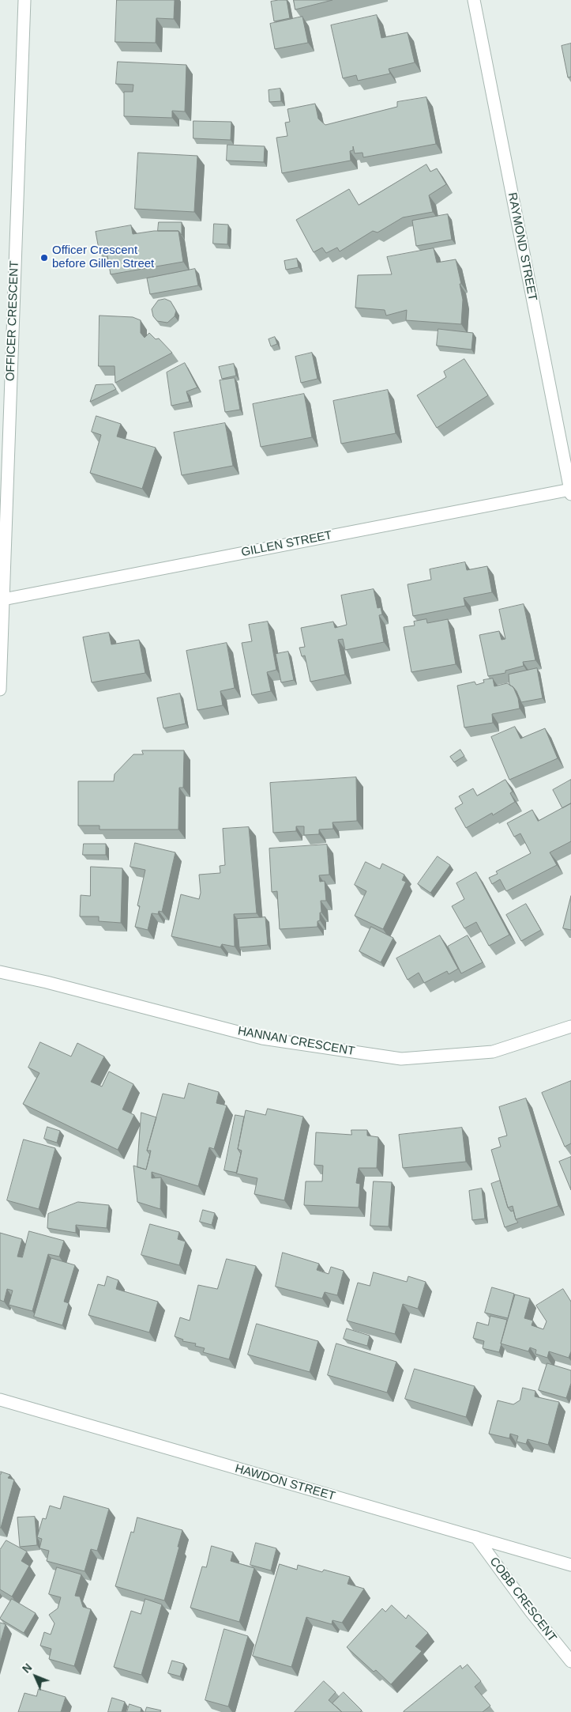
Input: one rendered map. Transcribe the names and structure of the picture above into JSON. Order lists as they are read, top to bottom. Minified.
{"streets":{"street":["RAYMOND STREET","OFFICER CRESCENT","GILLEN STREET","HANNAN CRESCENT","HAWDON STREET","COBB CRESCENT"]},"crossings":[["RAYMOND STREET","GILLEN STREET"],["OFFICER CRESCENT","GILLEN STREET"],["HAWDON STREET","COBB CRESCENT"]],"places":["Officer Crescent before Gillen Street"],"north":"top left"}
